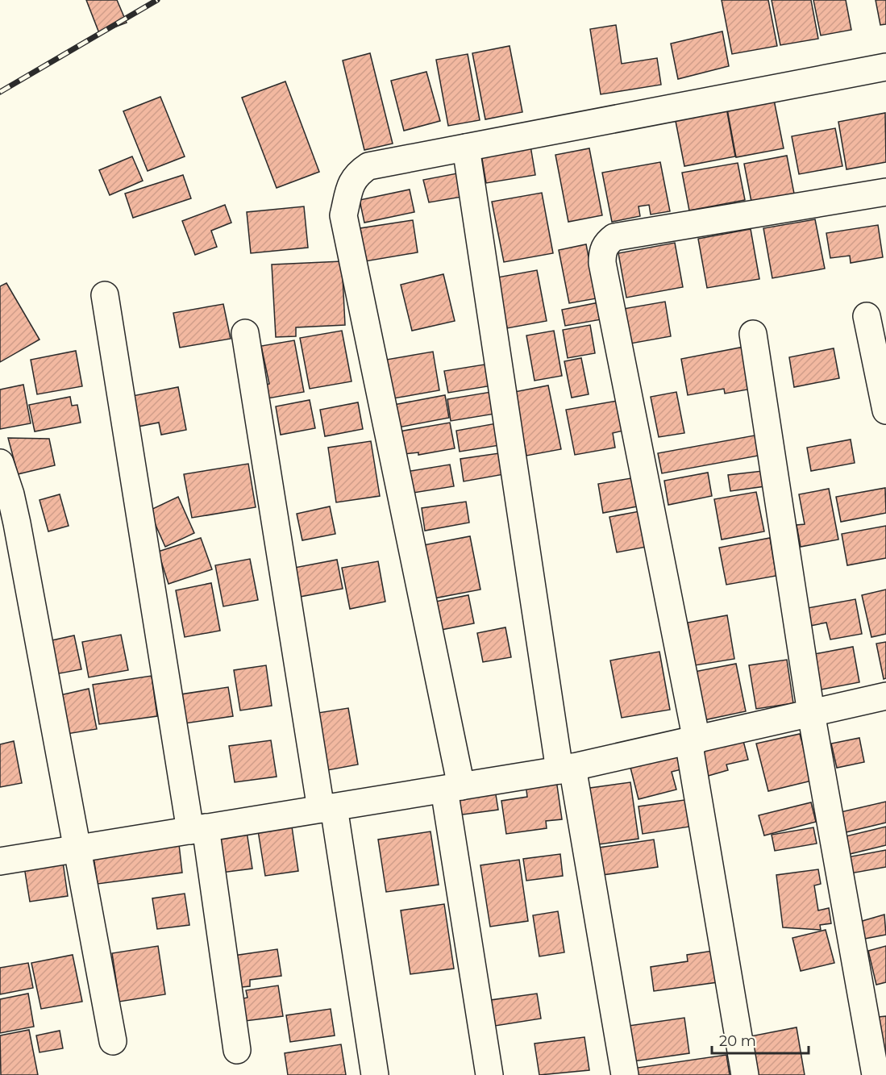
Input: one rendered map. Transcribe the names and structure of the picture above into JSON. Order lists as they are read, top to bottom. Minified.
{"scale_bar":"20 m"}
